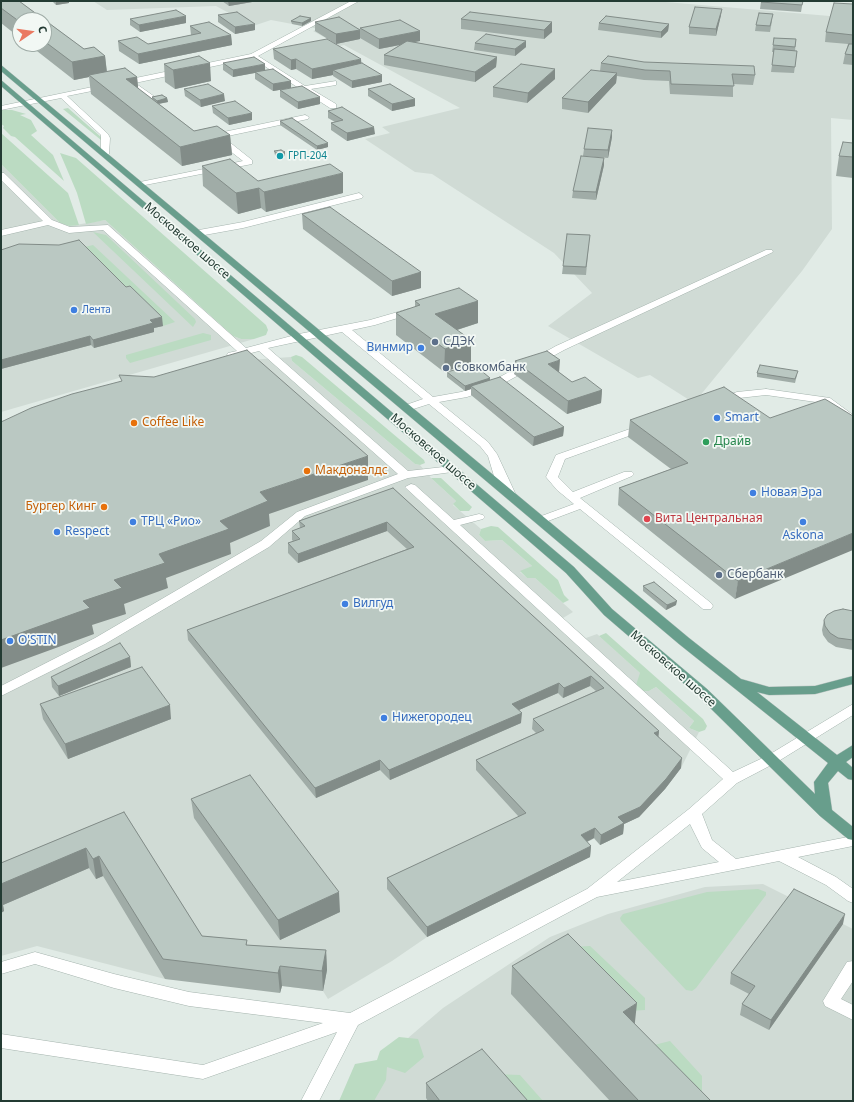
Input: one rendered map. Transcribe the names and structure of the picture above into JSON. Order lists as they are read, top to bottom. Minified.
{"streets":{"main road":["Московское шоссе"]},"places":["ГРП-204","Лента","СДЭК","Винмир","Совкомбанк","Smart","Coffee Like","Драйв","Макдоналдс","Новая Эра","Бургер Кинг","Вита Центральная","ТРЦ «Рио»","Askona","Respect","Сбербанк","Вилгуд","O'STIN","Нижегородец"],"north":"right"}
